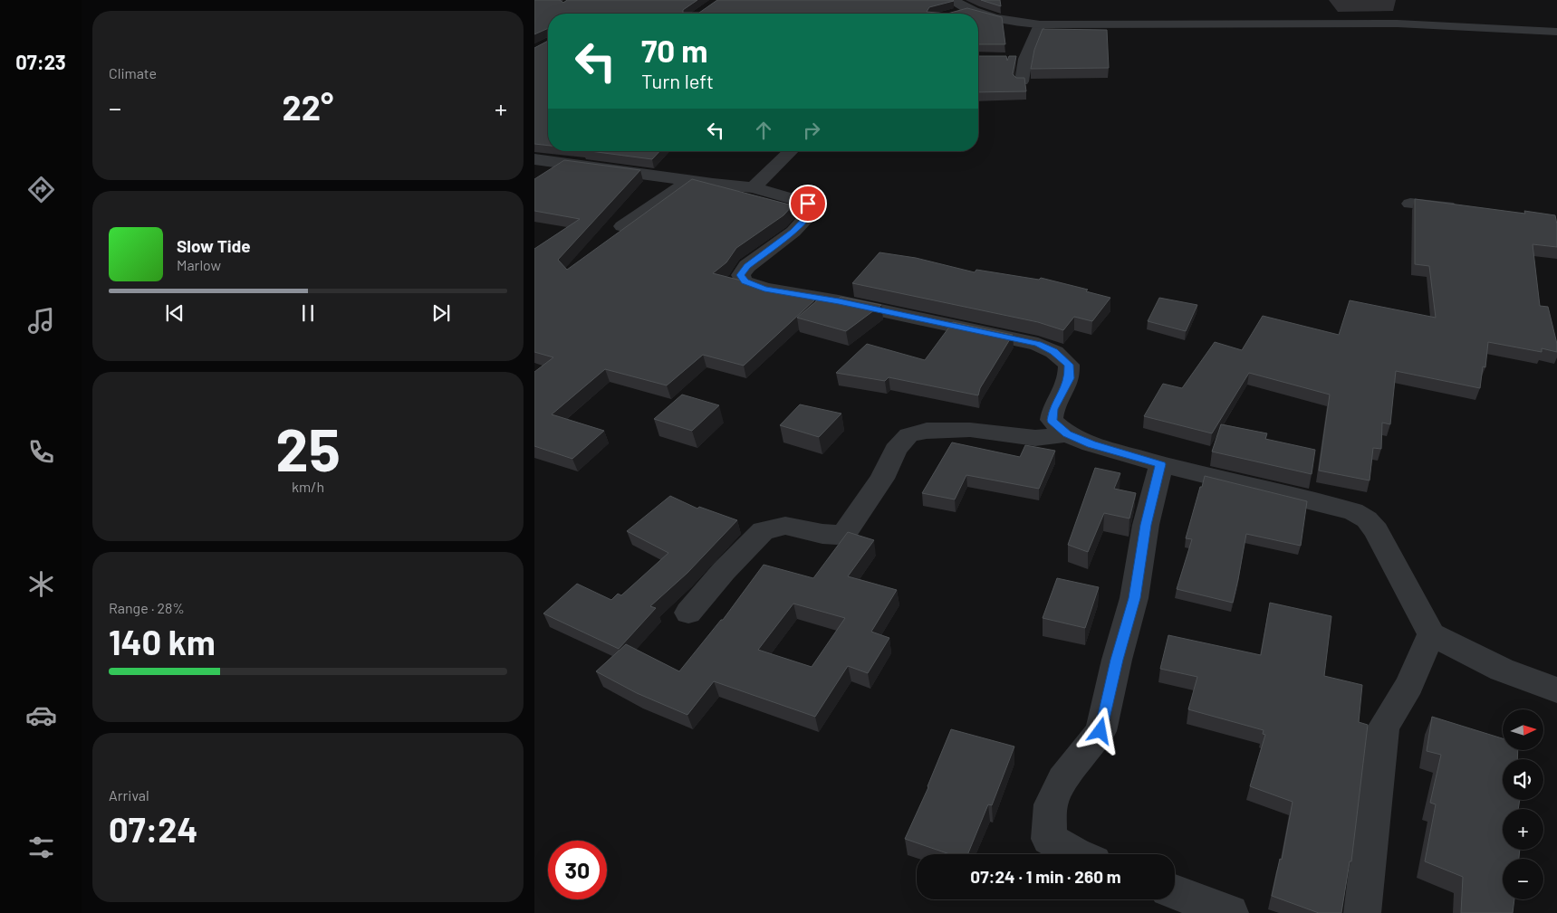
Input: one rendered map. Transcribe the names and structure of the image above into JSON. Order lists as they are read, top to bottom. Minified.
{"north":"right","page":{"tabs":"07:23","tile":["Climate",["25","km/h"],["Range · 28%","140 km"],["Arrival","07:24"]],"turn":["70 m","Turn left"],"heat":["−","22°","+"],"song":["Slow Tide","Marlow"],"map_buttons":["+","−"],"limit":"30","trip":"07:24 · 1 min · 260 m"}}
